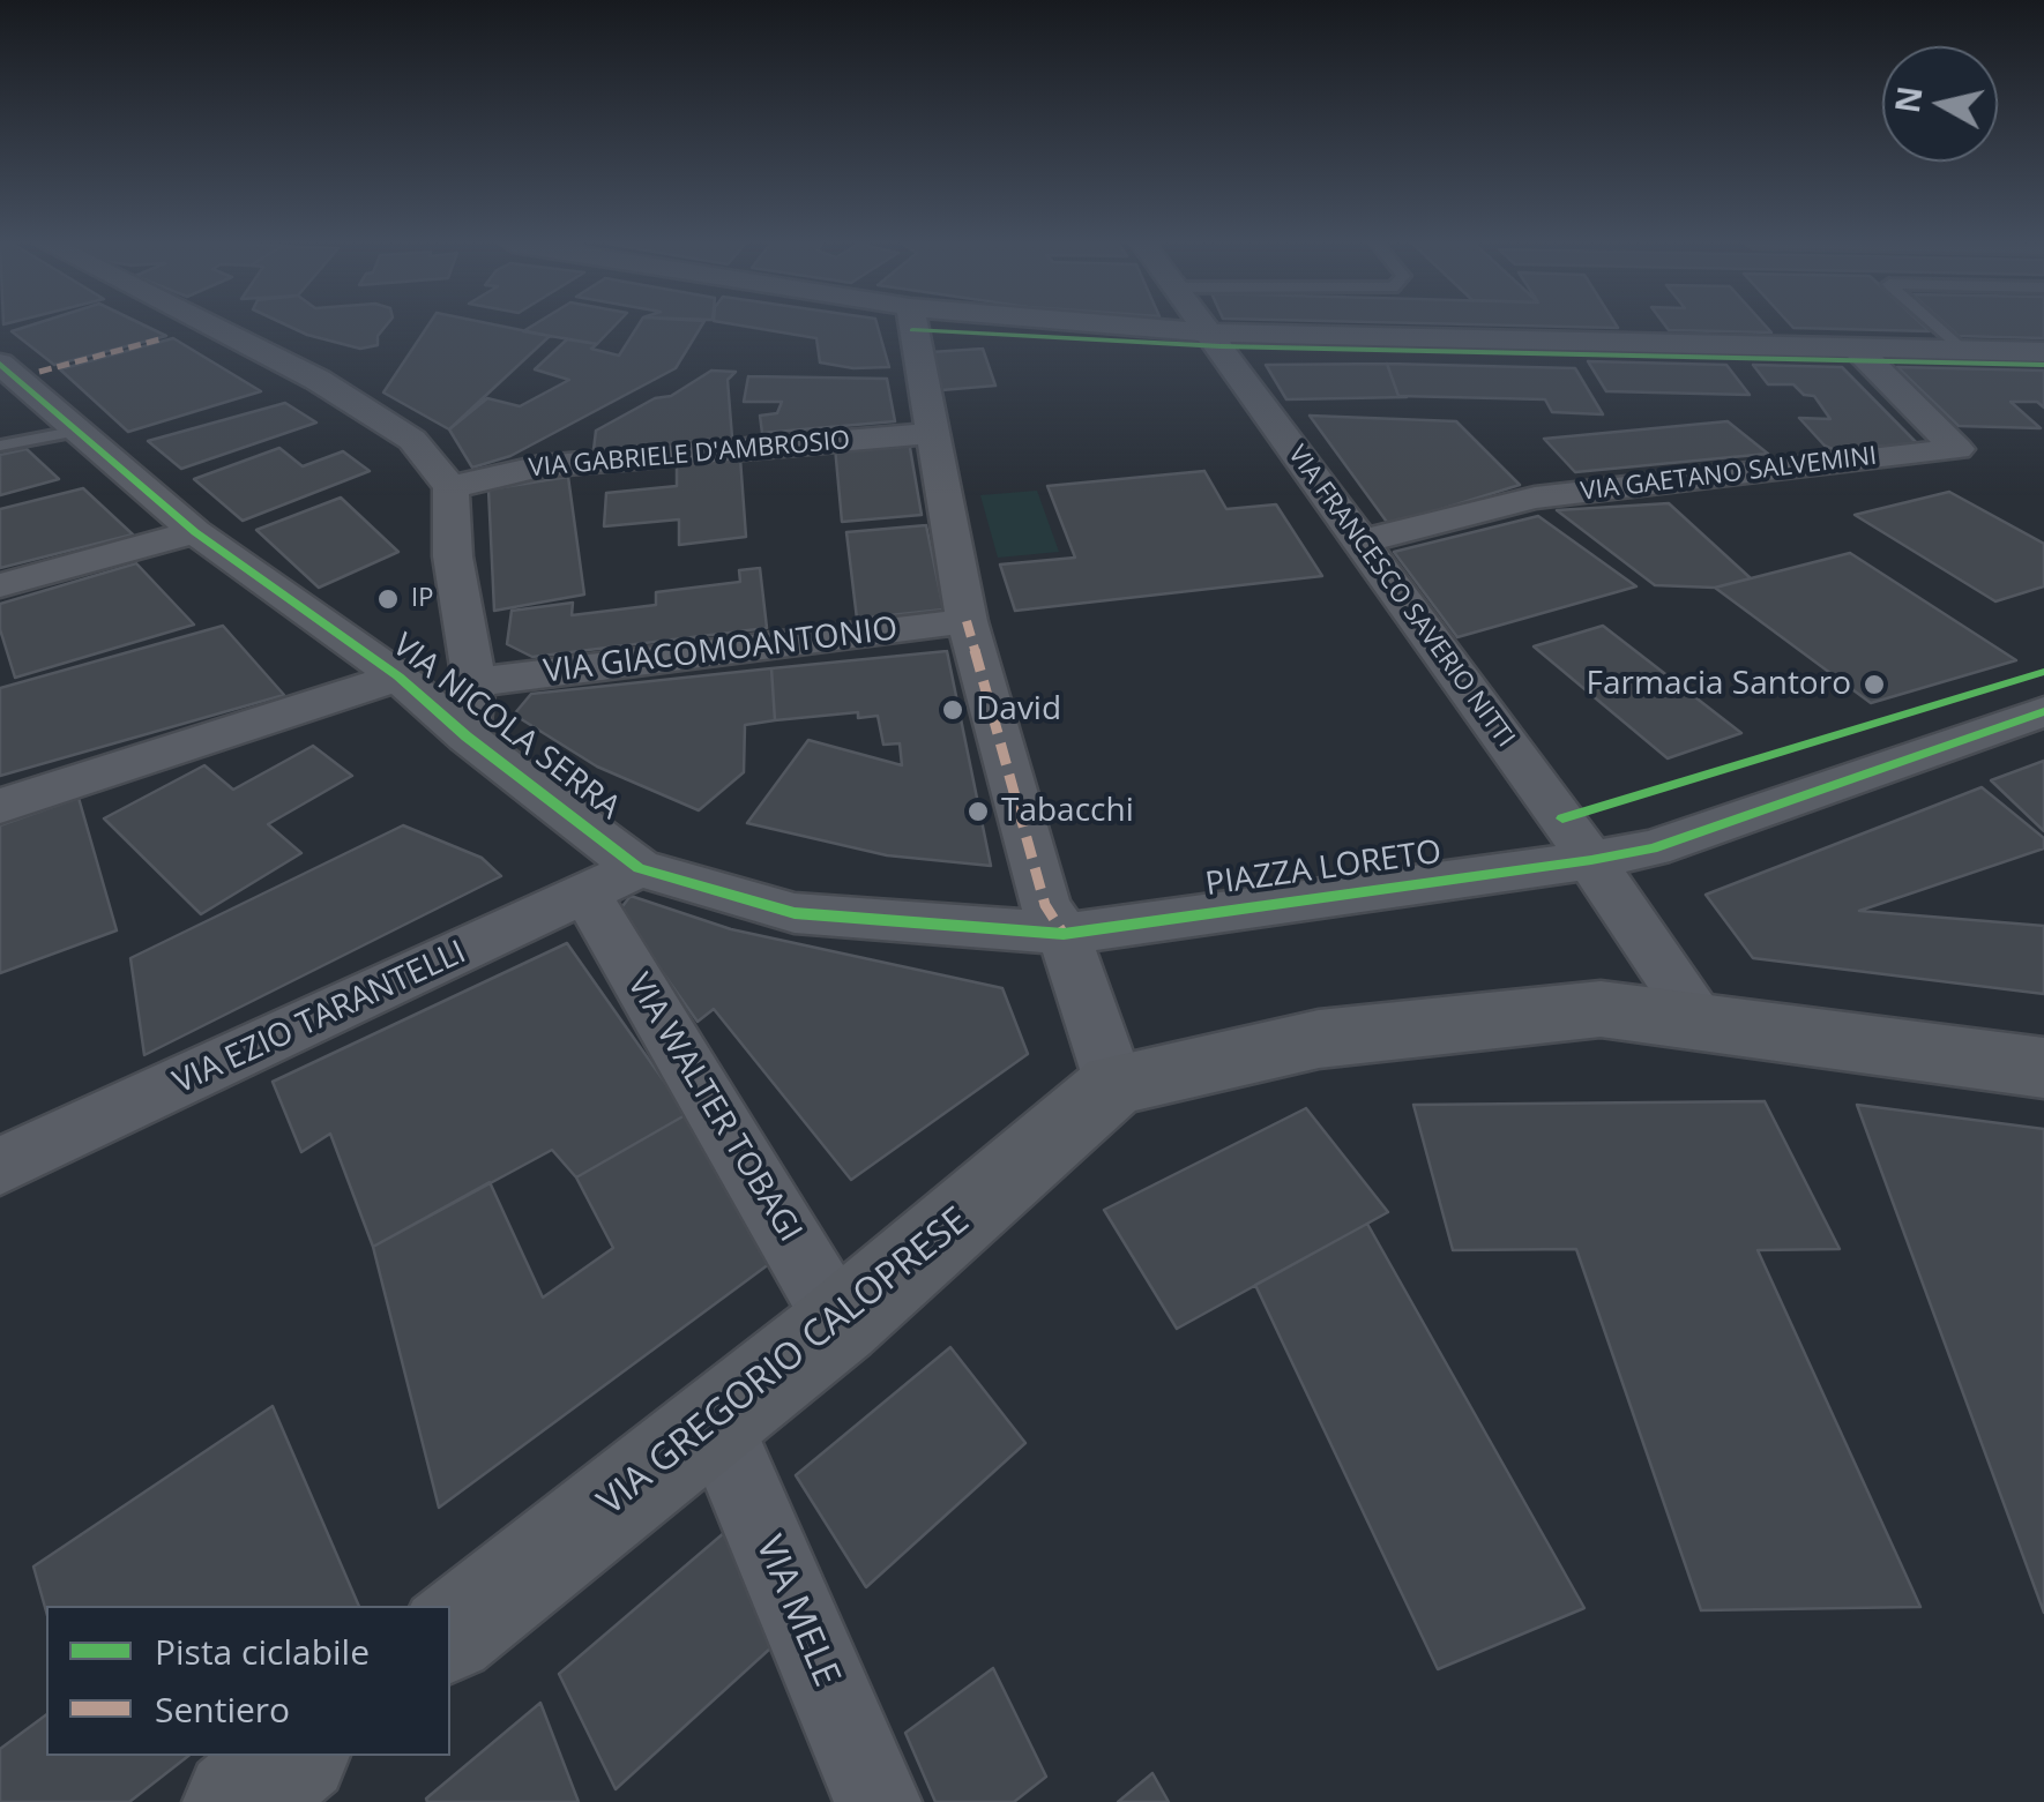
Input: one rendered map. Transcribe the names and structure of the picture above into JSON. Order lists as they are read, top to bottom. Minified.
{"streets":{"street":["VIA GABRIELE D'AMBROSIO","VIA GAETANO SALVEMINI","VIA FRANCESCO SAVERIO NITTI","VIA GIACOMOANTONIO","VIA NICOLA SERRA","PIAZZA LORETO","VIA EZIO TARANTELLI","VIA WALTER TOBAGI","VIA GREGORIO CALOPRESE","VIA MELE"]},"crossings":[["VIA GAETANO SALVEMINI","VIA FRANCESCO SAVERIO NITTI"],["VIA FRANCESCO SAVERIO NITTI","PIAZZA LORETO"],["VIA NICOLA SERRA","PIAZZA LORETO"],["VIA NICOLA SERRA","VIA EZIO TARANTELLI"],["VIA NICOLA SERRA","VIA WALTER TOBAGI"],["VIA EZIO TARANTELLI","VIA WALTER TOBAGI"],["VIA WALTER TOBAGI","VIA GREGORIO CALOPRESE"],["VIA GREGORIO CALOPRESE","VIA MELE"]],"places":["IP","Farmacia Santoro","David","Tabacchi"],"legend":["Pista ciclabile","Sentiero"],"north":"left"}
